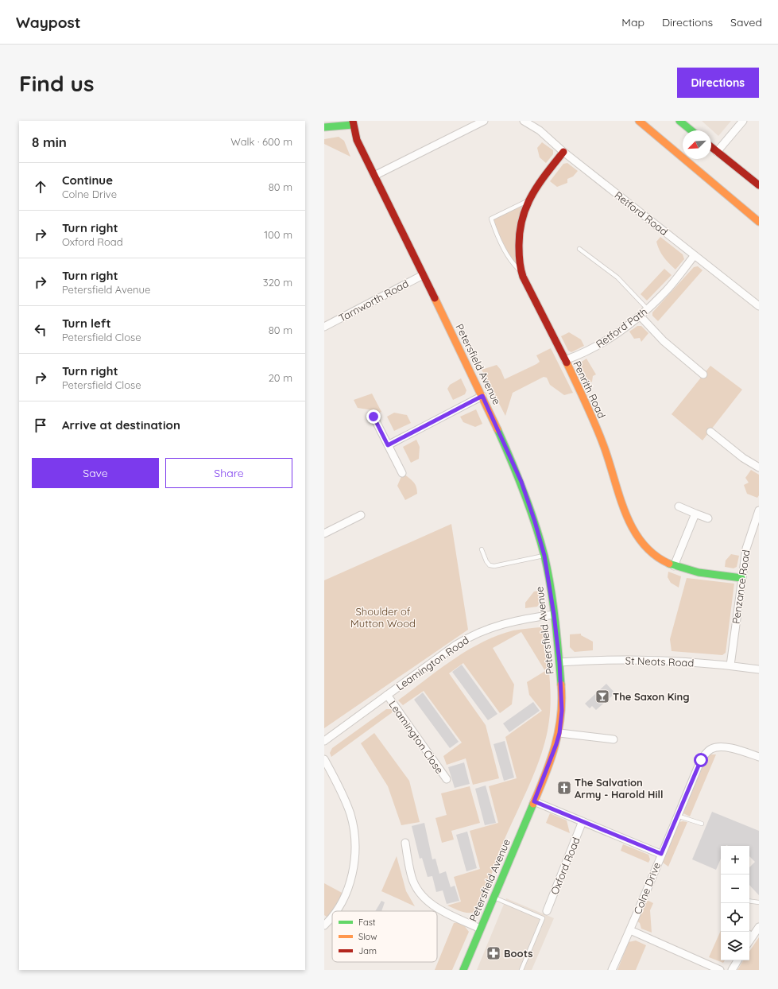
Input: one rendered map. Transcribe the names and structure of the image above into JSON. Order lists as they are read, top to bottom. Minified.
{"streets":{"main road":["Petersfield Avenue","Penrith Road"],"street":["Retford Road","Tarnworth Road","Retford Path","Penzance Road","St Neots Road","Leamington Road","Leamington Close","Oxford Road","Colne Drive"]},"crossings":[["Retford Road","Retford Path"],["Retford Road","Penrith Road"],["Tarnworth Road","Petersfield Avenue"],["Retford Path","Penrith Road"],["Petersfield Avenue","St Neots Road"],["Petersfield Avenue","Leamington Road"],["Penrith Road","Penzance Road"],["Penzance Road","St Neots Road"],["Leamington Road","Leamington Close"]],"parks":["Shoulder of Mutton Wood"],"places":{"bar":["The Saxon King"],"church":["The Salvation Army - Harold Hill"],"pharmacy":["Boots"]},"legend":["Fast","Slow","Jam"],"north":"bottom left","page":{"header":"Waypost","nav":["Map","Directions","Saved"],"buttons":["Directions",["Save","Share"]],"title":"Find us","heading":["8 min","Walk · 600 m"],"list":[["Continue","Colne Drive","80 m"],["Turn right","Oxford Road","100 m"],["Turn right","Petersfield Avenue","320 m"],["Turn left","Petersfield Close","80 m"],["Turn right","Petersfield Close","20 m"],"Arrive at destination"],"map_buttons":["+","−"]}}
